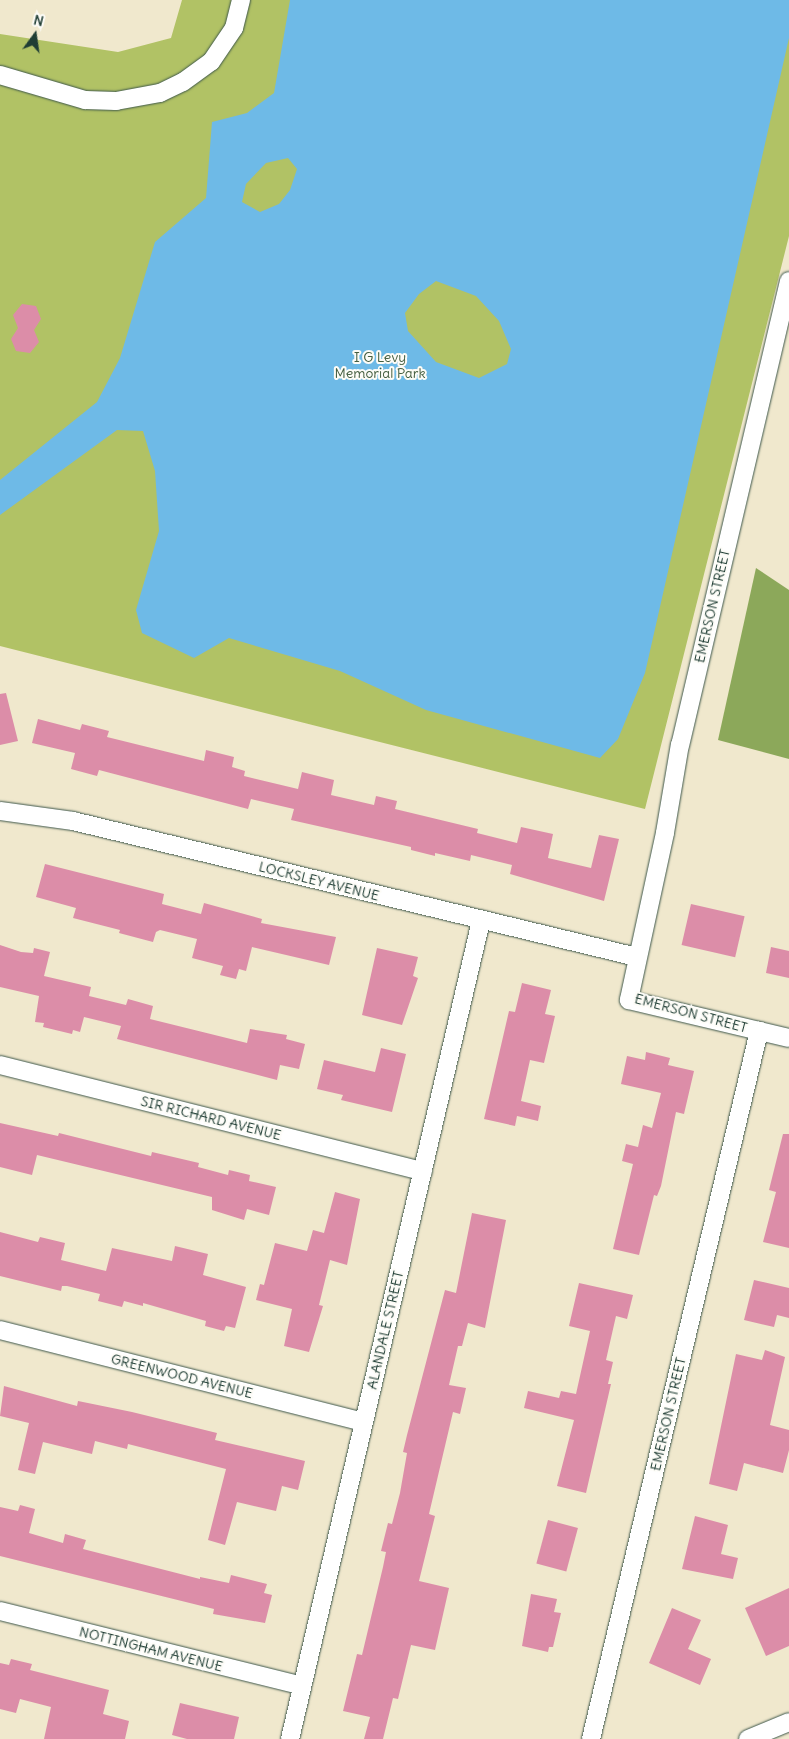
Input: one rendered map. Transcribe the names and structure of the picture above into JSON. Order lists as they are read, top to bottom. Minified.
{"streets":{"street":["EMERSON STREET","LOCKSLEY AVENUE","SIR RICHARD AVENUE","ALANDALE STREET","GREENWOOD AVENUE","NOTTINGHAM AVENUE"]},"crossings":[["EMERSON STREET","LOCKSLEY AVENUE"],["LOCKSLEY AVENUE","ALANDALE STREET"],["SIR RICHARD AVENUE","ALANDALE STREET"],["ALANDALE STREET","GREENWOOD AVENUE"],["ALANDALE STREET","NOTTINGHAM AVENUE"]],"parks":["I G Levy Memorial Park"],"north":"top"}
